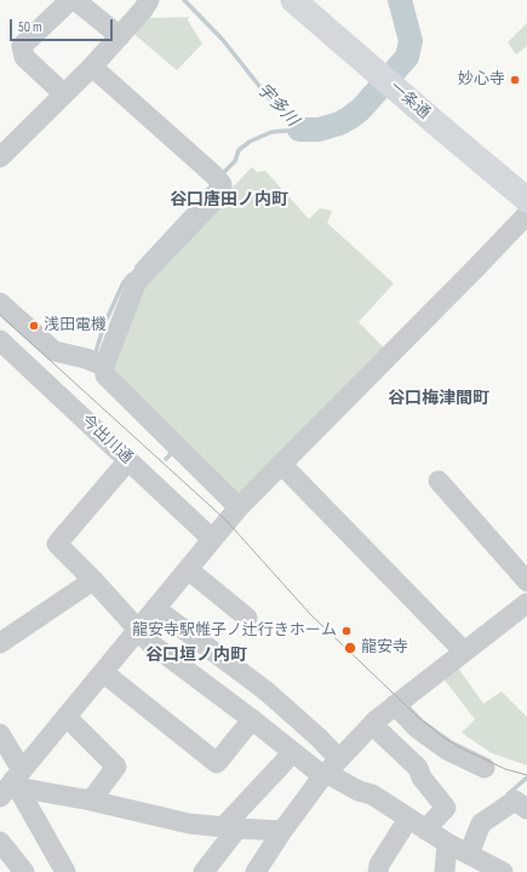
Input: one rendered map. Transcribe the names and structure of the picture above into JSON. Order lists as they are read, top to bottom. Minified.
{"streets":{"main road":["一条通"],"street":["今出川通"]},"districts":["谷口唐田ノ内町","谷口梅津間町","谷口垣ノ内町"],"water":["宇多川"],"places":["妙心寺","浅田電機","龍安寺駅帷子ノ辻行きホーム","龍安寺"],"scale_bar":"50 m"}
